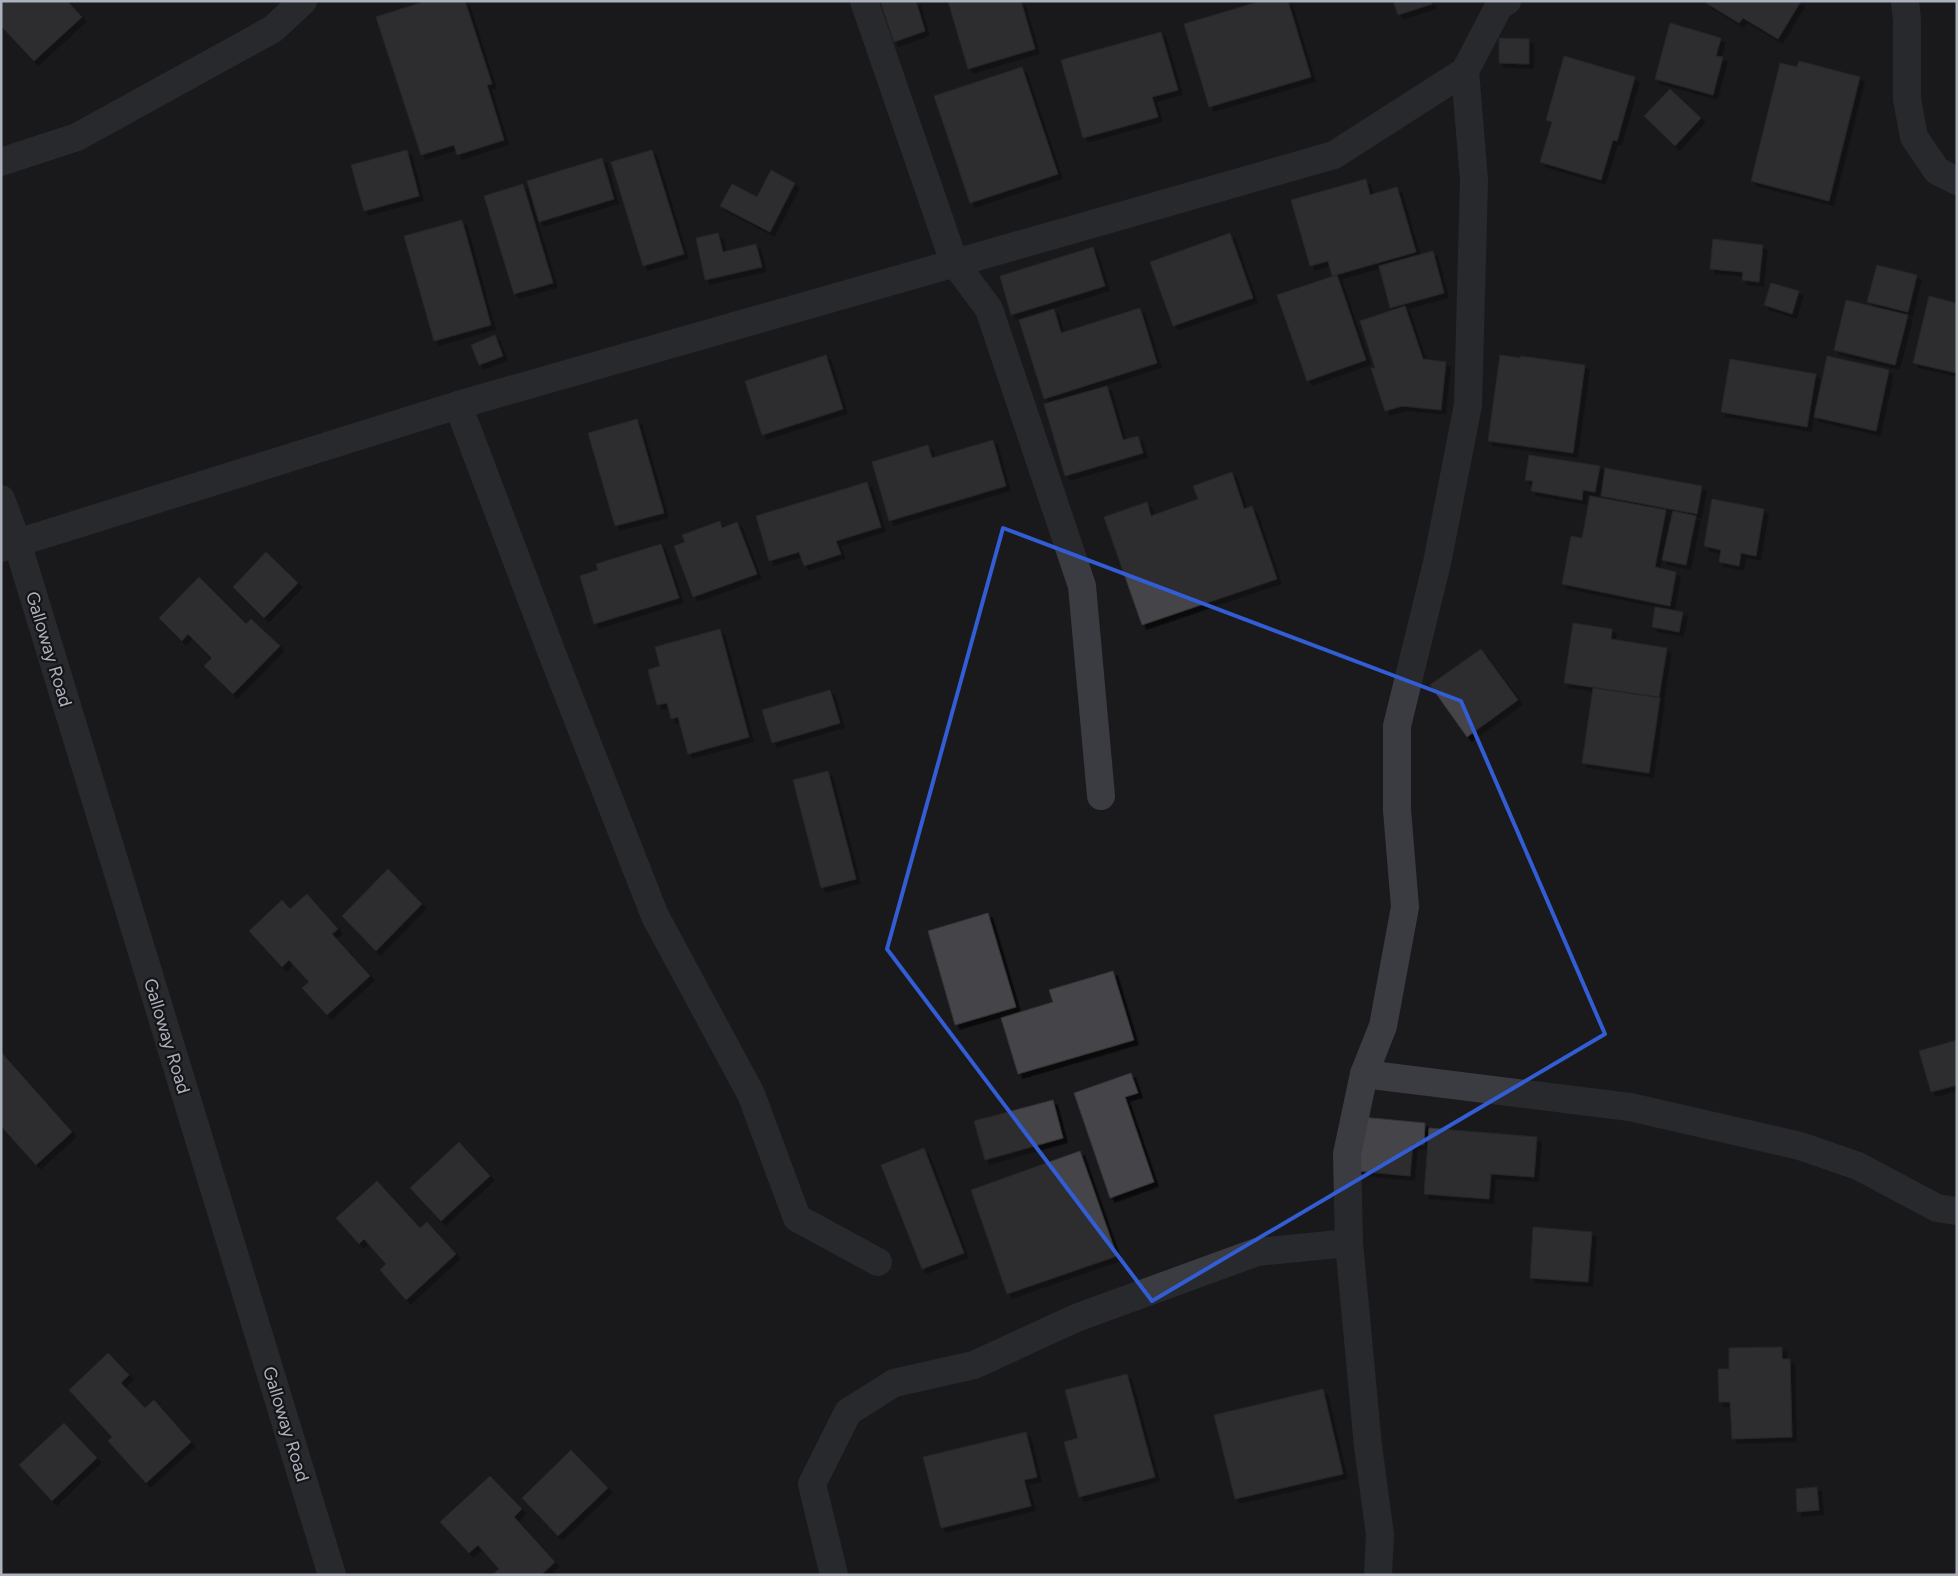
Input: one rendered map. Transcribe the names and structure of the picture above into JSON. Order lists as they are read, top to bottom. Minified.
{"streets":{"street":["Galloway Road"]}}
